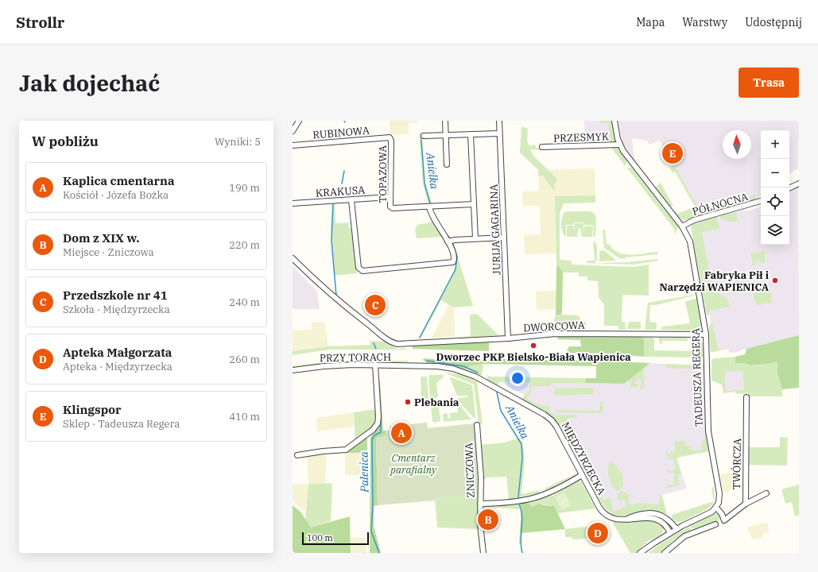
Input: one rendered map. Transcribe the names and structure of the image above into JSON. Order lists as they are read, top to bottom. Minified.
{"streets":{"street":["RUBINOWA","PRZESMYK","TOPAZOWA","KRAKUSA","PÓŁNOCNA","JURIJA GAGARINA","DWORCOWA","PRZY TORACH","TADEUSZA REGERA","MIĘDZYRZECKA","TWÓRCZA","ZNICZOWA"]},"crossings":[["RUBINOWA","TOPAZOWA"],["PRZESMYK","TADEUSZA REGERA"],["TOPAZOWA","KRAKUSA"],["PÓŁNOCNA","TADEUSZA REGERA"],["JURIJA GAGARINA","DWORCOWA"],["DWORCOWA","TADEUSZA REGERA"],["PRZY TORACH","MIĘDZYRZECKA"],["TADEUSZA REGERA","TWÓRCZA"]],"water":["Anielka","Palenica"],"parks":["Cmentarz parafialny"],"places":["Fabryka Pił i Narzędzi WAPIENICA","Dworzec PKP Bielsko-Biała Wapienica","Plebania"],"scale_bar":"100 m","north":"top","page":{"header":"Strollr","nav":["Mapa","Warstwy","Udostępnij"],"buttons":"Trasa","title":"Jak dojechać","heading":["W pobliżu","Wyniki: 5"],"map_buttons":["+","−"],"pins":["E","C","A","B","D"],"list":[{"mark":"A","name":"Kaplica cmentarna","note":"Kościół · Józefa Bożka","value":"190 m"},{"mark":"B","name":"Dom z XIX w.","note":"Miejsce · Zniczowa","value":"220 m"},{"mark":"C","name":"Przedszkole nr 41","note":"Szkoła · Międzyrzecka","value":"240 m"},{"mark":"D","name":"Apteka Małgorzata","note":"Apteka · Międzyrzecka","value":"260 m"},{"mark":"E","name":"Klingspor","note":"Sklep · Tadeusza Regera","value":"410 m"}],"scale":"100 m"}}
